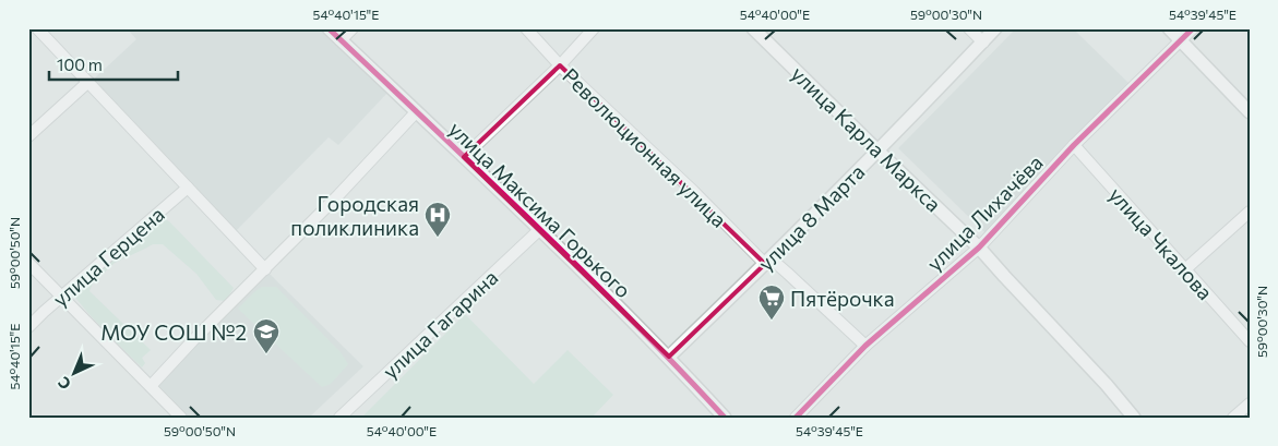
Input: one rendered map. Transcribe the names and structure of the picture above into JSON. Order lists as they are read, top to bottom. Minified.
{"streets":{"street":["улица Карла Маркса","Революционная улица","улица Максима Горького","улица Лихачёва","улица 8 Марта","улица Чкалова","улица Герцена","улица Гагарина"]},"crossings":[["улица Карла Маркса","улица Лихачёва"],["улица Карла Маркса","улица 8 Марта"],["Революционная улица","улица Лихачёва"],["Революционная улица","улица 8 Марта"],["улица Максима Горького","улица 8 Марта"],["улица Максима Горького","улица Гагарина"],["улица Лихачёва","улица Чкалова"]],"places":{"hospital":["Городская поликлиника"],"supermarket":["Пятёрочка"],"school or university":["МОУ СОШ №2"]},"scale_bar":"100 m","north":"bottom left","coordinates":["54°40'15\"E","54°40'00\"E","59°00'30\"N","54°39'45\"E","59°00'50\"N"]}
